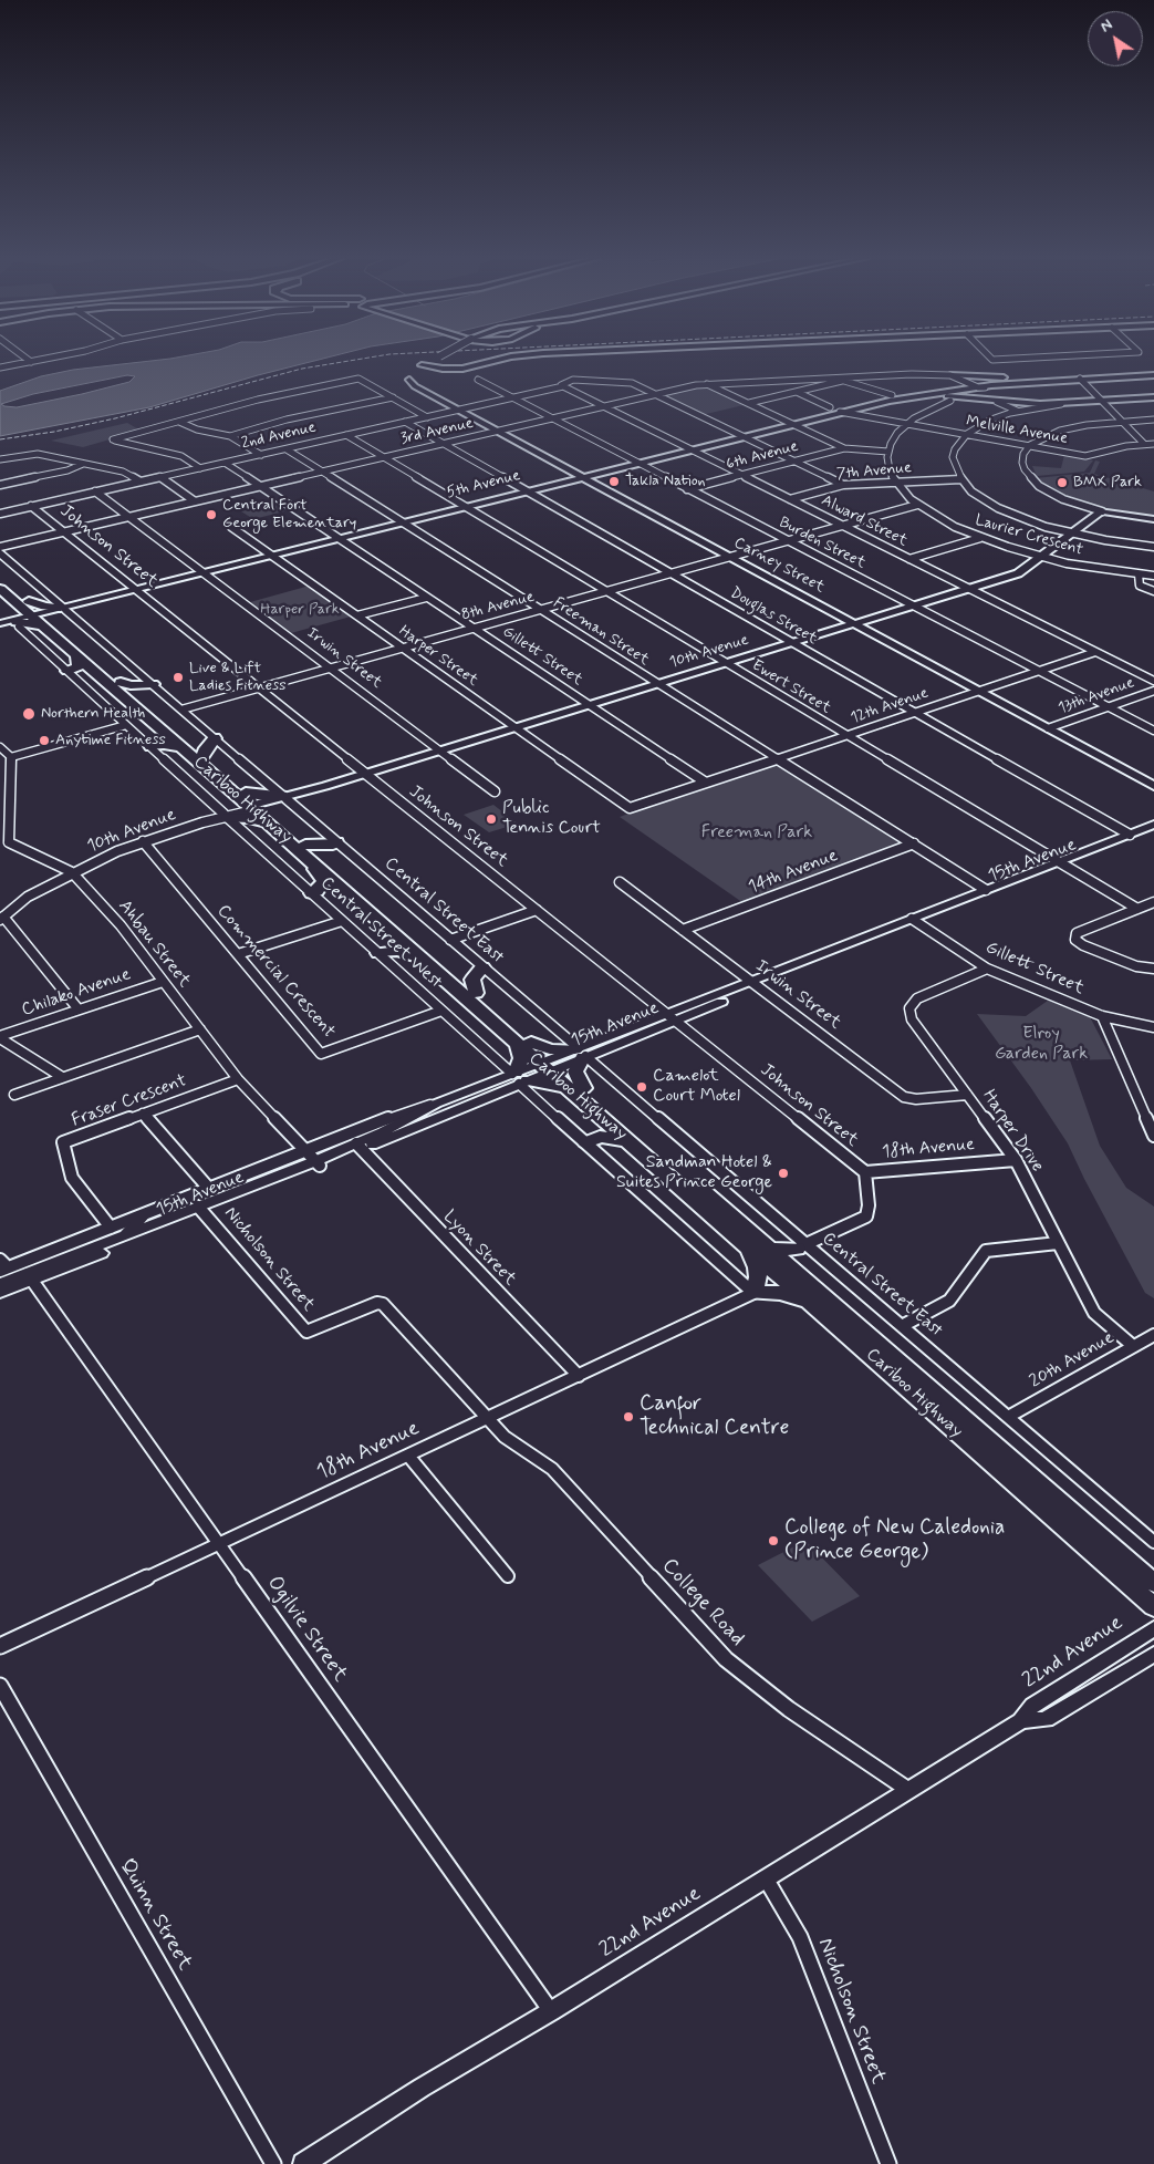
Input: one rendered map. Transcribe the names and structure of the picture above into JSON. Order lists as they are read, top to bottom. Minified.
{"streets":{"highway":["Cariboo Highway"],"main road":["5th Avenue","Carney Street","10th Avenue","15th Avenue","22nd Avenue"],"street":["Melville Avenue","3rd Avenue","2nd Avenue","6th Avenue","7th Avenue","Alward Street","Laurier Crescent","Burden Street","Johnson Street","8th Avenue","Douglas Street","Freeman Street","Harper Street","Gillett Street","Irwin Street","Ewert Street","13th Avenue","12th Avenue","14th Avenue","Central Street East","Central Street West","Ahbau Street","Commercial Crescent","Chilako Avenue","Fraser Crescent","Harper Drive","18th Avenue","Lyon Street","Nicholson Street","20th Avenue","College Road","Ogilvie Street","Quinn Street"]},"crossings":[["Melville Avenue","5th Avenue"],["3rd Avenue","2nd Avenue"],["3rd Avenue","Alward Street"],["3rd Avenue","Burden Street"],["3rd Avenue","Johnson Street"],["3rd Avenue","Carney Street"],["3rd Avenue","Douglas Street"],["3rd Avenue","Freeman Street"],["3rd Avenue","Gillett Street"],["3rd Avenue","Irwin Street"],["3rd Avenue","Ewert Street"],["2nd Avenue","6th Avenue"],["2nd Avenue","7th Avenue"],["2nd Avenue","5th Avenue"],["2nd Avenue","Alward Street"],["2nd Avenue","Burden Street"],["2nd Avenue","Johnson Street"],["2nd Avenue","Carney Street"],["2nd Avenue","Douglas Street"],["2nd Avenue","Freeman Street"],["2nd Avenue","Gillett Street"],["2nd Avenue","Irwin Street"],["2nd Avenue","Ewert Street"],["6th Avenue","Alward Street"],["6th Avenue","Burden Street"],["7th Avenue","Alward Street"],["7th Avenue","Laurier Crescent"],["5th Avenue","Alward Street"],["5th Avenue","Burden Street"],["5th Avenue","Johnson Street"],["5th Avenue","Carney Street"],["5th Avenue","Douglas Street"],["5th Avenue","Freeman Street"],["5th Avenue","Harper Street"],["5th Avenue","Gillett Street"],["5th Avenue","Irwin Street"],["5th Avenue","Ewert Street"],["5th Avenue","Cariboo Highway"],["5th Avenue","Central Street East"],["Alward Street","8th Avenue"],["Alward Street","10th Avenue"],["Alward Street","12th Avenue"],["Laurier Crescent","8th Avenue"],["Laurier Crescent","10th Avenue"],["Burden Street","8th Avenue"],["Burden Street","10th Avenue"],["Burden Street","13th Avenue"],["Burden Street","12th Avenue"],["Johnson Street","8th Avenue"],["Johnson Street","10th Avenue"],["Johnson Street","15th Avenue"],["Johnson Street","18th Avenue"],["Carney Street","8th Avenue"],["Carney Street","10th Avenue"],["Carney Street","13th Avenue"],["Carney Street","12th Avenue"],["8th Avenue","Douglas Street"],["8th Avenue","Freeman Street"],["8th Avenue","Harper Street"],["8th Avenue","Gillett Street"],["8th Avenue","Irwin Street"],["8th Avenue","Ewert Street"],["8th Avenue","Central Street East"],["Douglas Street","10th Avenue"],["Douglas Street","12th Avenue"],["Douglas Street","15th Avenue"],["Freeman Street","10th Avenue"],["Freeman Street","12th Avenue"],["Freeman Street","15th Avenue"],["Freeman Street","14th Avenue"],["10th Avenue","Harper Street"],["10th Avenue","Gillett Street"],["10th Avenue","Irwin Street"],["10th Avenue","Ewert Street"],["10th Avenue","Cariboo Highway"],["10th Avenue","Central Street East"],["10th Avenue","Central Street West"],["10th Avenue","Ahbau Street"],["10th Avenue","Commercial Crescent"],["Harper Street","12th Avenue"],["Gillett Street","12th Avenue"],["Gillett Street","15th Avenue"],["Gillett Street","Harper Drive"],["Irwin Street","15th Avenue"],["Irwin Street","14th Avenue"],["Irwin Street","Harper Drive"],["Ewert Street","12th Avenue"],["Ewert Street","15th Avenue"],["Cariboo Highway","15th Avenue"],["Cariboo Highway","Central Street East"],["Cariboo Highway","18th Avenue"],["15th Avenue","Central Street East"],["15th Avenue","Central Street West"],["15th Avenue","Ahbau Street"],["15th Avenue","Fraser Crescent"],["15th Avenue","Lyon Street"],["15th Avenue","Nicholson Street"],["15th Avenue","Ogilvie Street"],["Central Street East","18th Avenue"],["Central Street East","20th Avenue"],["Central Street West","Commercial Crescent"],["Central Street West","18th Avenue"],["Ahbau Street","Chilako Avenue"],["Ahbau Street","Fraser Crescent"],["Harper Drive","18th Avenue"],["Harper Drive","20th Avenue"],["18th Avenue","Lyon Street"],["18th Avenue","Nicholson Street"],["18th Avenue","College Road"],["18th Avenue","Ogilvie Street"],["Nicholson Street","College Road"],["Nicholson Street","22nd Avenue"],["College Road","22nd Avenue"],["Ogilvie Street","22nd Avenue"]],"parks":["Harper Park","Freeman Park","Elroy Garden Park"],"places":["Takla Nation","BMX Park","Central Fort George Elementary","Live & Lift Ladies Fitness","Northern Health","Anytime Fitness","Public Tennis Court","Camelot Court Motel","Sandman Hotel & Suites Prince George","Canfor Technical Centre","College of New Caledonia (Prince George)"],"north":"top left"}
